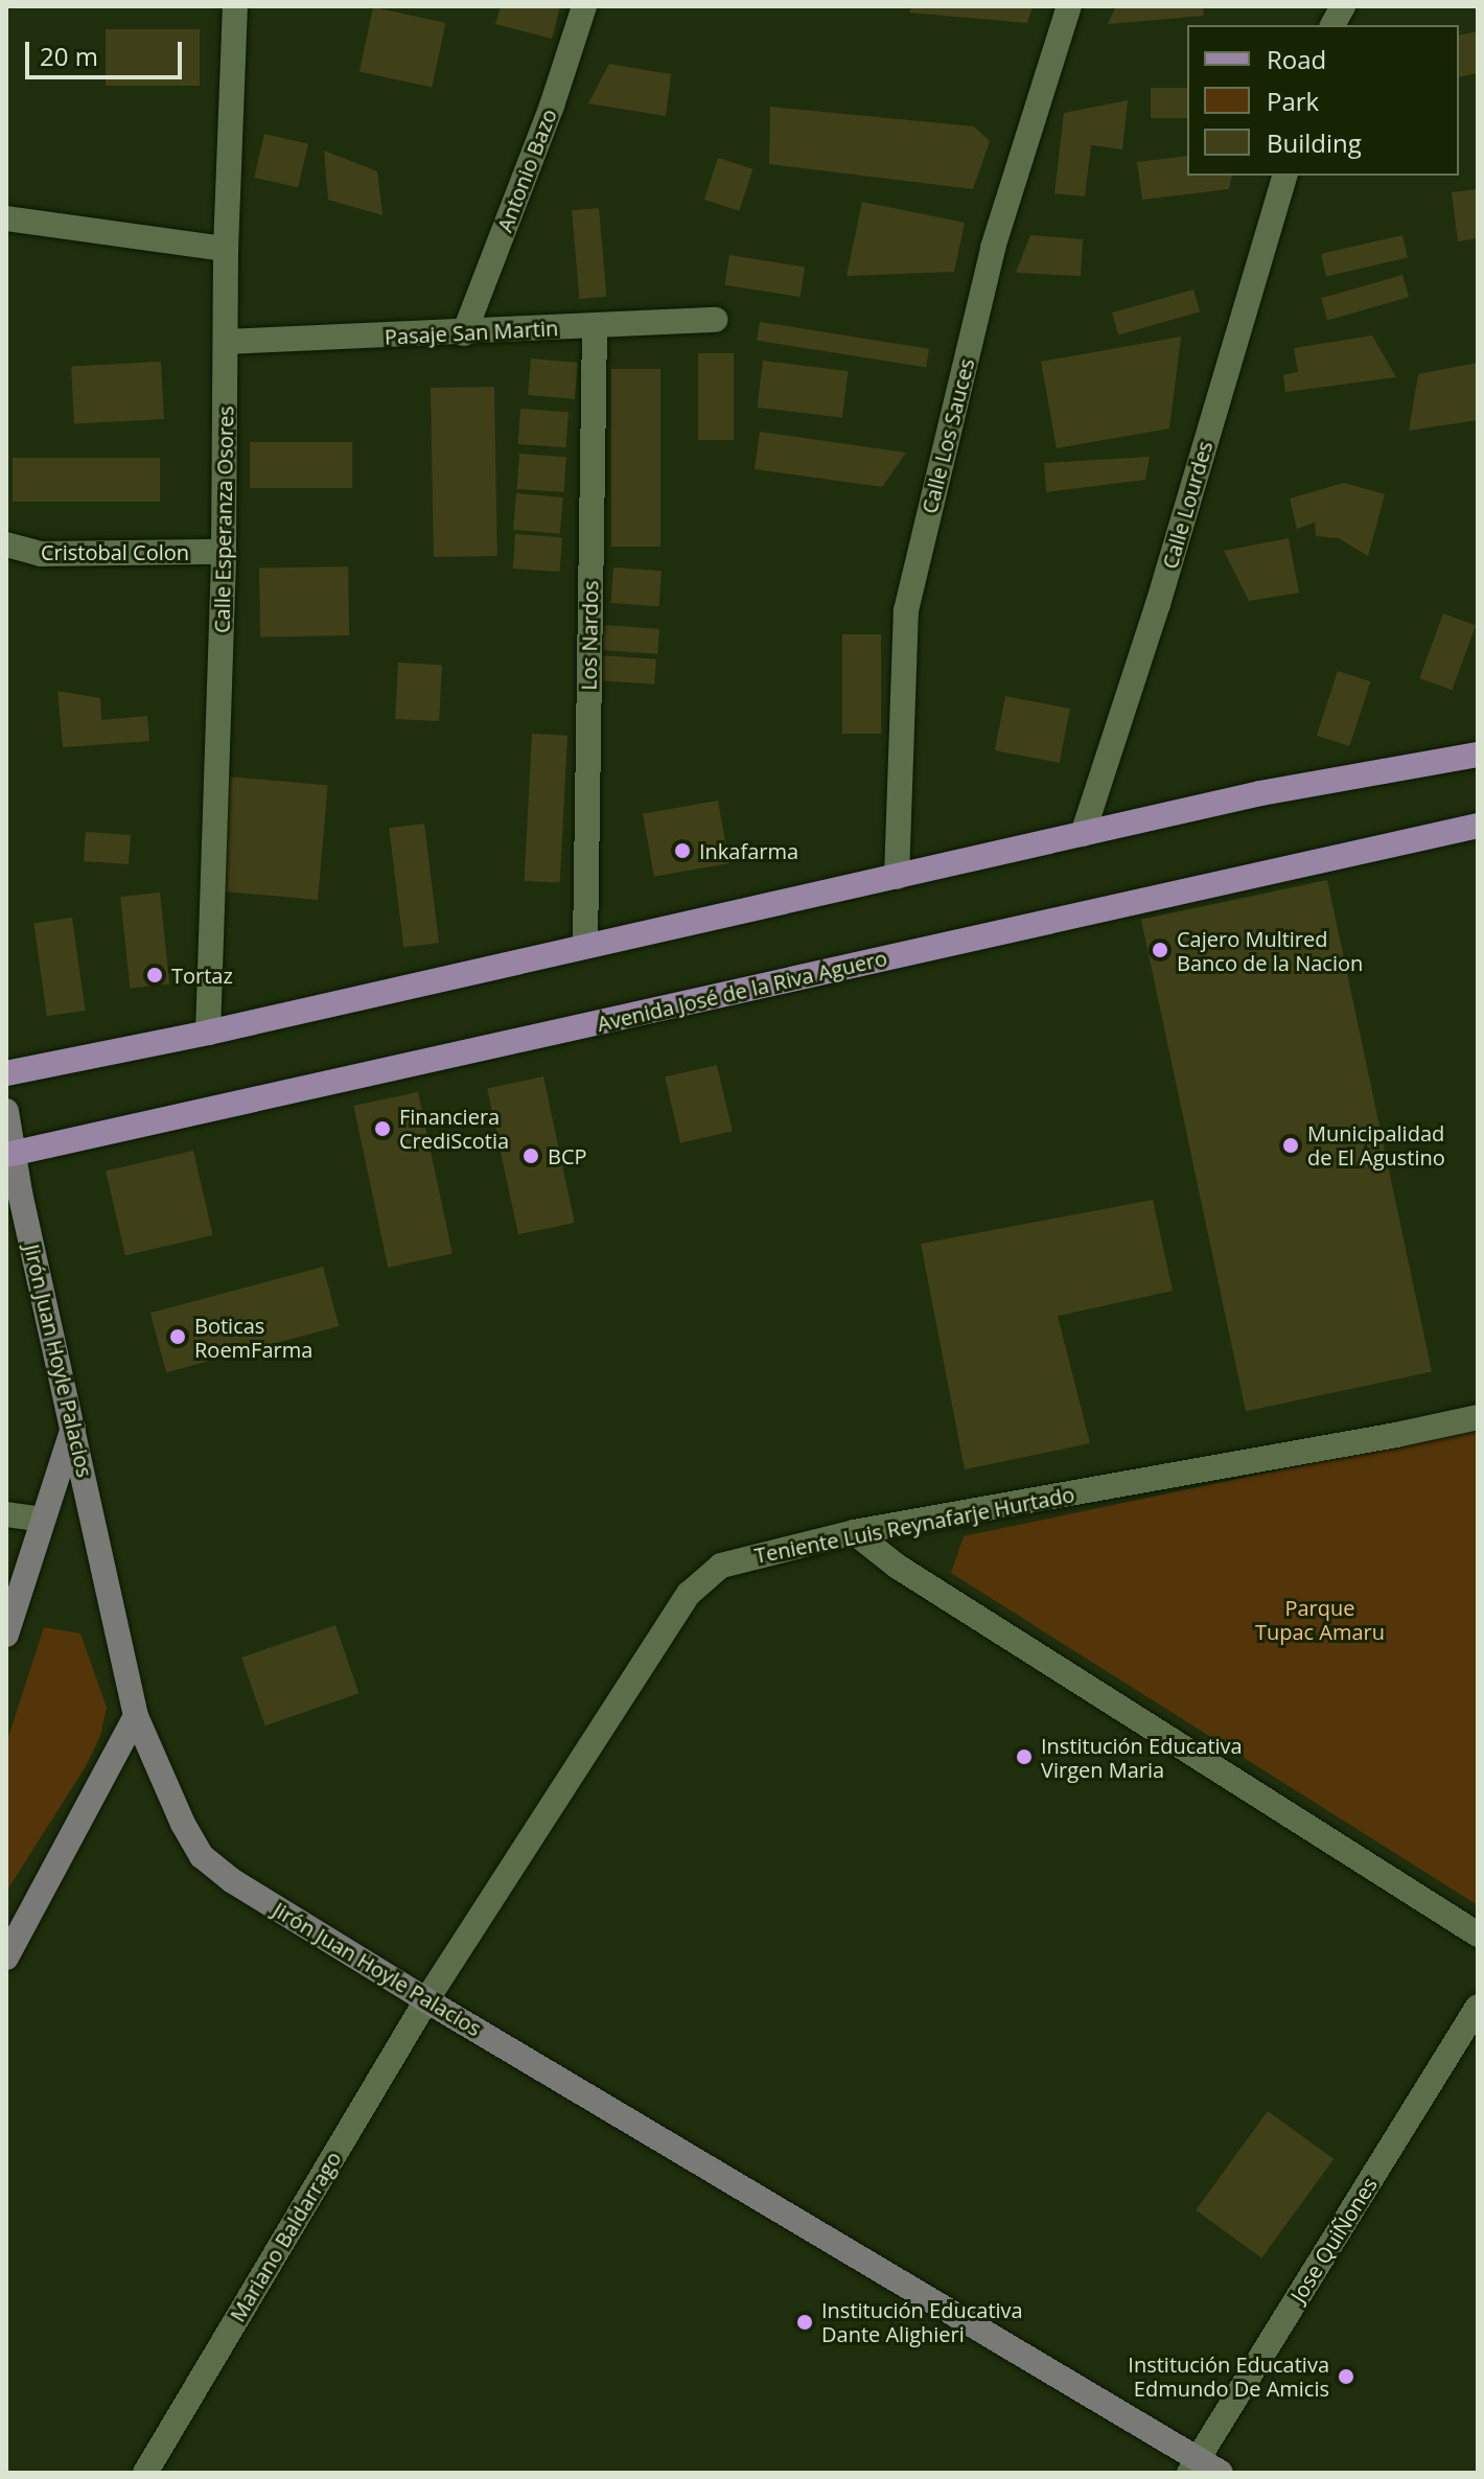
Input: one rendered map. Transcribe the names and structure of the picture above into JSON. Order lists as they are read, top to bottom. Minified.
{"streets":{"main road":["Avenida José de la Riva Aguero"],"street":["Antonio Bazo","Pasaje San Martin","Calle Los Sauces","Calle Lourdes","Calle Esperanza Osores","Cristobal Colon","Los Nardos","Jirón Juan Hoyle Palacios","Teniente Luis Reynafarje Hurtado","Mariano Baldarrago","Jose QuiÑones"]},"crossings":[["Antonio Bazo","Pasaje San Martin"],["Pasaje San Martin","Calle Esperanza Osores"],["Pasaje San Martin","Los Nardos"],["Calle Esperanza Osores","Cristobal Colon"],["Avenida José de la Riva Aguero","Jirón Juan Hoyle Palacios"],["Jirón Juan Hoyle Palacios","Teniente Luis Reynafarje Hurtado"],["Jirón Juan Hoyle Palacios","Mariano Baldarrago"],["Jirón Juan Hoyle Palacios","Jose QuiÑones"],["Teniente Luis Reynafarje Hurtado","Mariano Baldarrago"]],"parks":["Parque Tupac Amaru"],"places":["Inkafarma","Cajero Multired Banco de la Nacion","Tortaz","Financiera CrediScotia","Municipalidad de El Agustino","BCP","Boticas RoemFarma","Institución Educativa Virgen Maria","Institución Educativa Dante Alighieri","Institución Educativa Edmundo De Amicis"],"legend":["Road","Park","Building"],"scale_bar":"20 m"}
